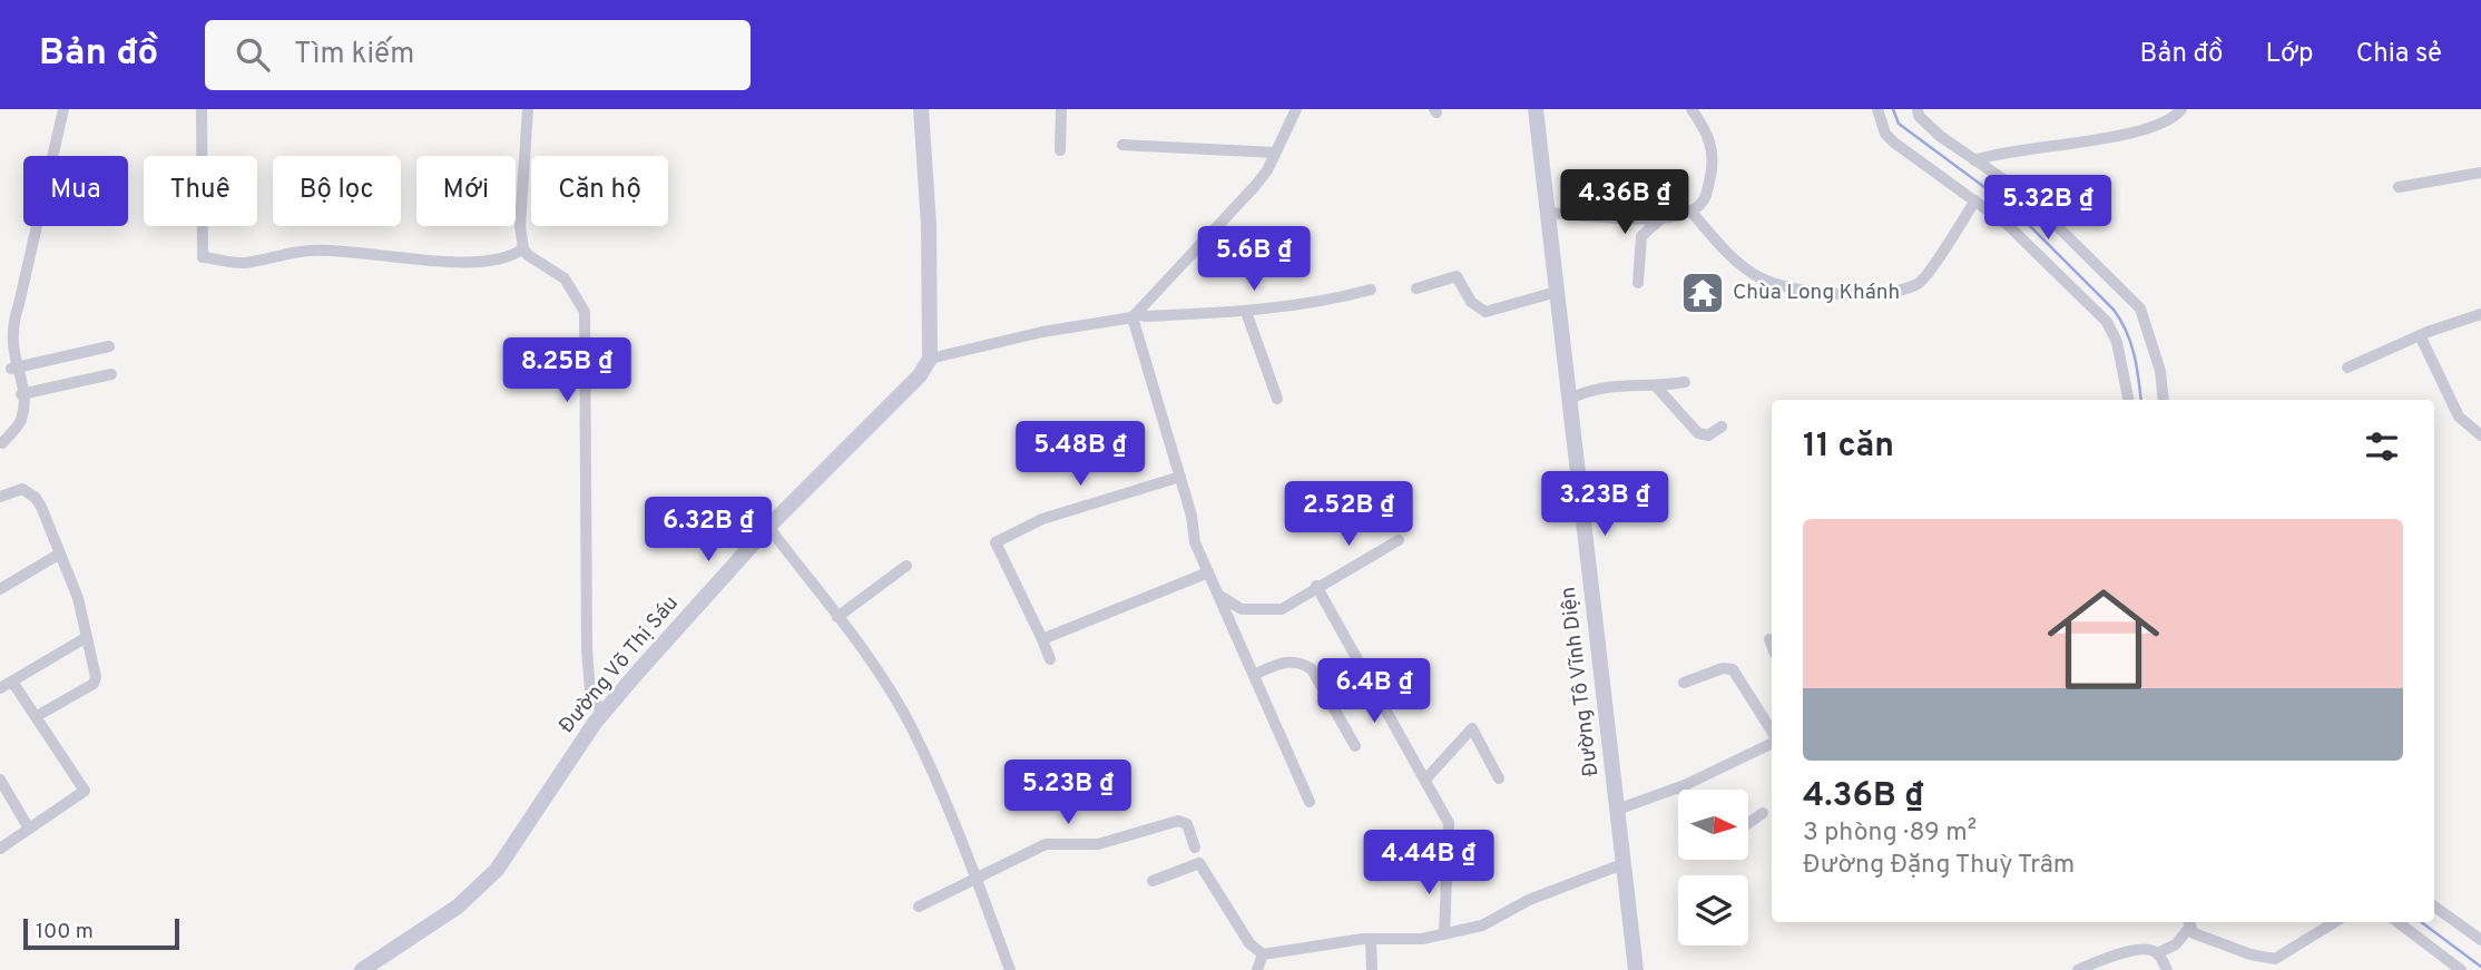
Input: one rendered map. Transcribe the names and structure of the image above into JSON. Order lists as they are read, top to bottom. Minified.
{"streets":{"street":["Đường Võ Thị Sáu","Đường Tô Vĩnh Diện"]},"places":{"temple":["Chùa Long Khánh"]},"scale_bar":"100 m","north":"right","page":{"header":"Bản đồ","search":"Tìm kiếm","nav":["Bản đồ","Lớp","Chia sẻ"],"chip":["Mua","Thuê","Bộ lọc","Mới","Căn hộ"],"price":["4.36B ₫","5.32B ₫","5.6B ₫","8.25B ₫","5.48B ₫","3.23B ₫","2.52B ₫","6.32B ₫","6.4B ₫","5.23B ₫","4.44B ₫"],"heading":"11 căn","list":[{"name":"4.36B ₫","note":"3 phòng · 89 m² · Đường Đặng Thuỳ Trâm"}],"scale":"100 m"}}
